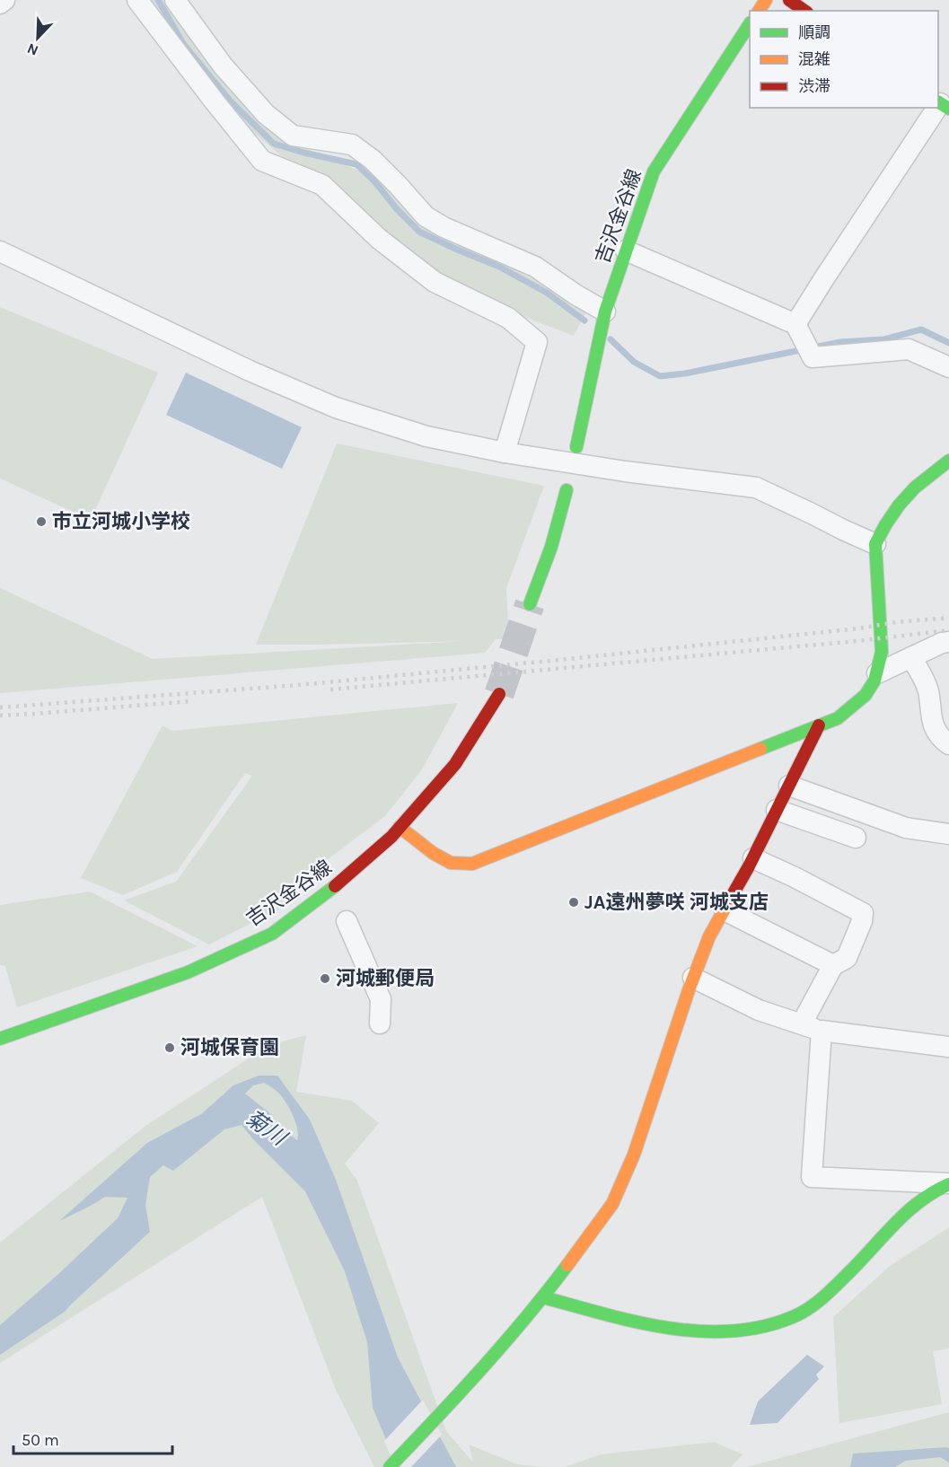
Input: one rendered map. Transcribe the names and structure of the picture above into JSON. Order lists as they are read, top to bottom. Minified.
{"streets":{"street":["吉沢金谷線"]},"water":["菊川"],"places":["市立河城小学校","JA遠州夢咲 河城支店","河城郵便局","河城保育園"],"legend":["順調","混雑","渋滞"],"scale_bar":"50 m","north":"bottom left"}
